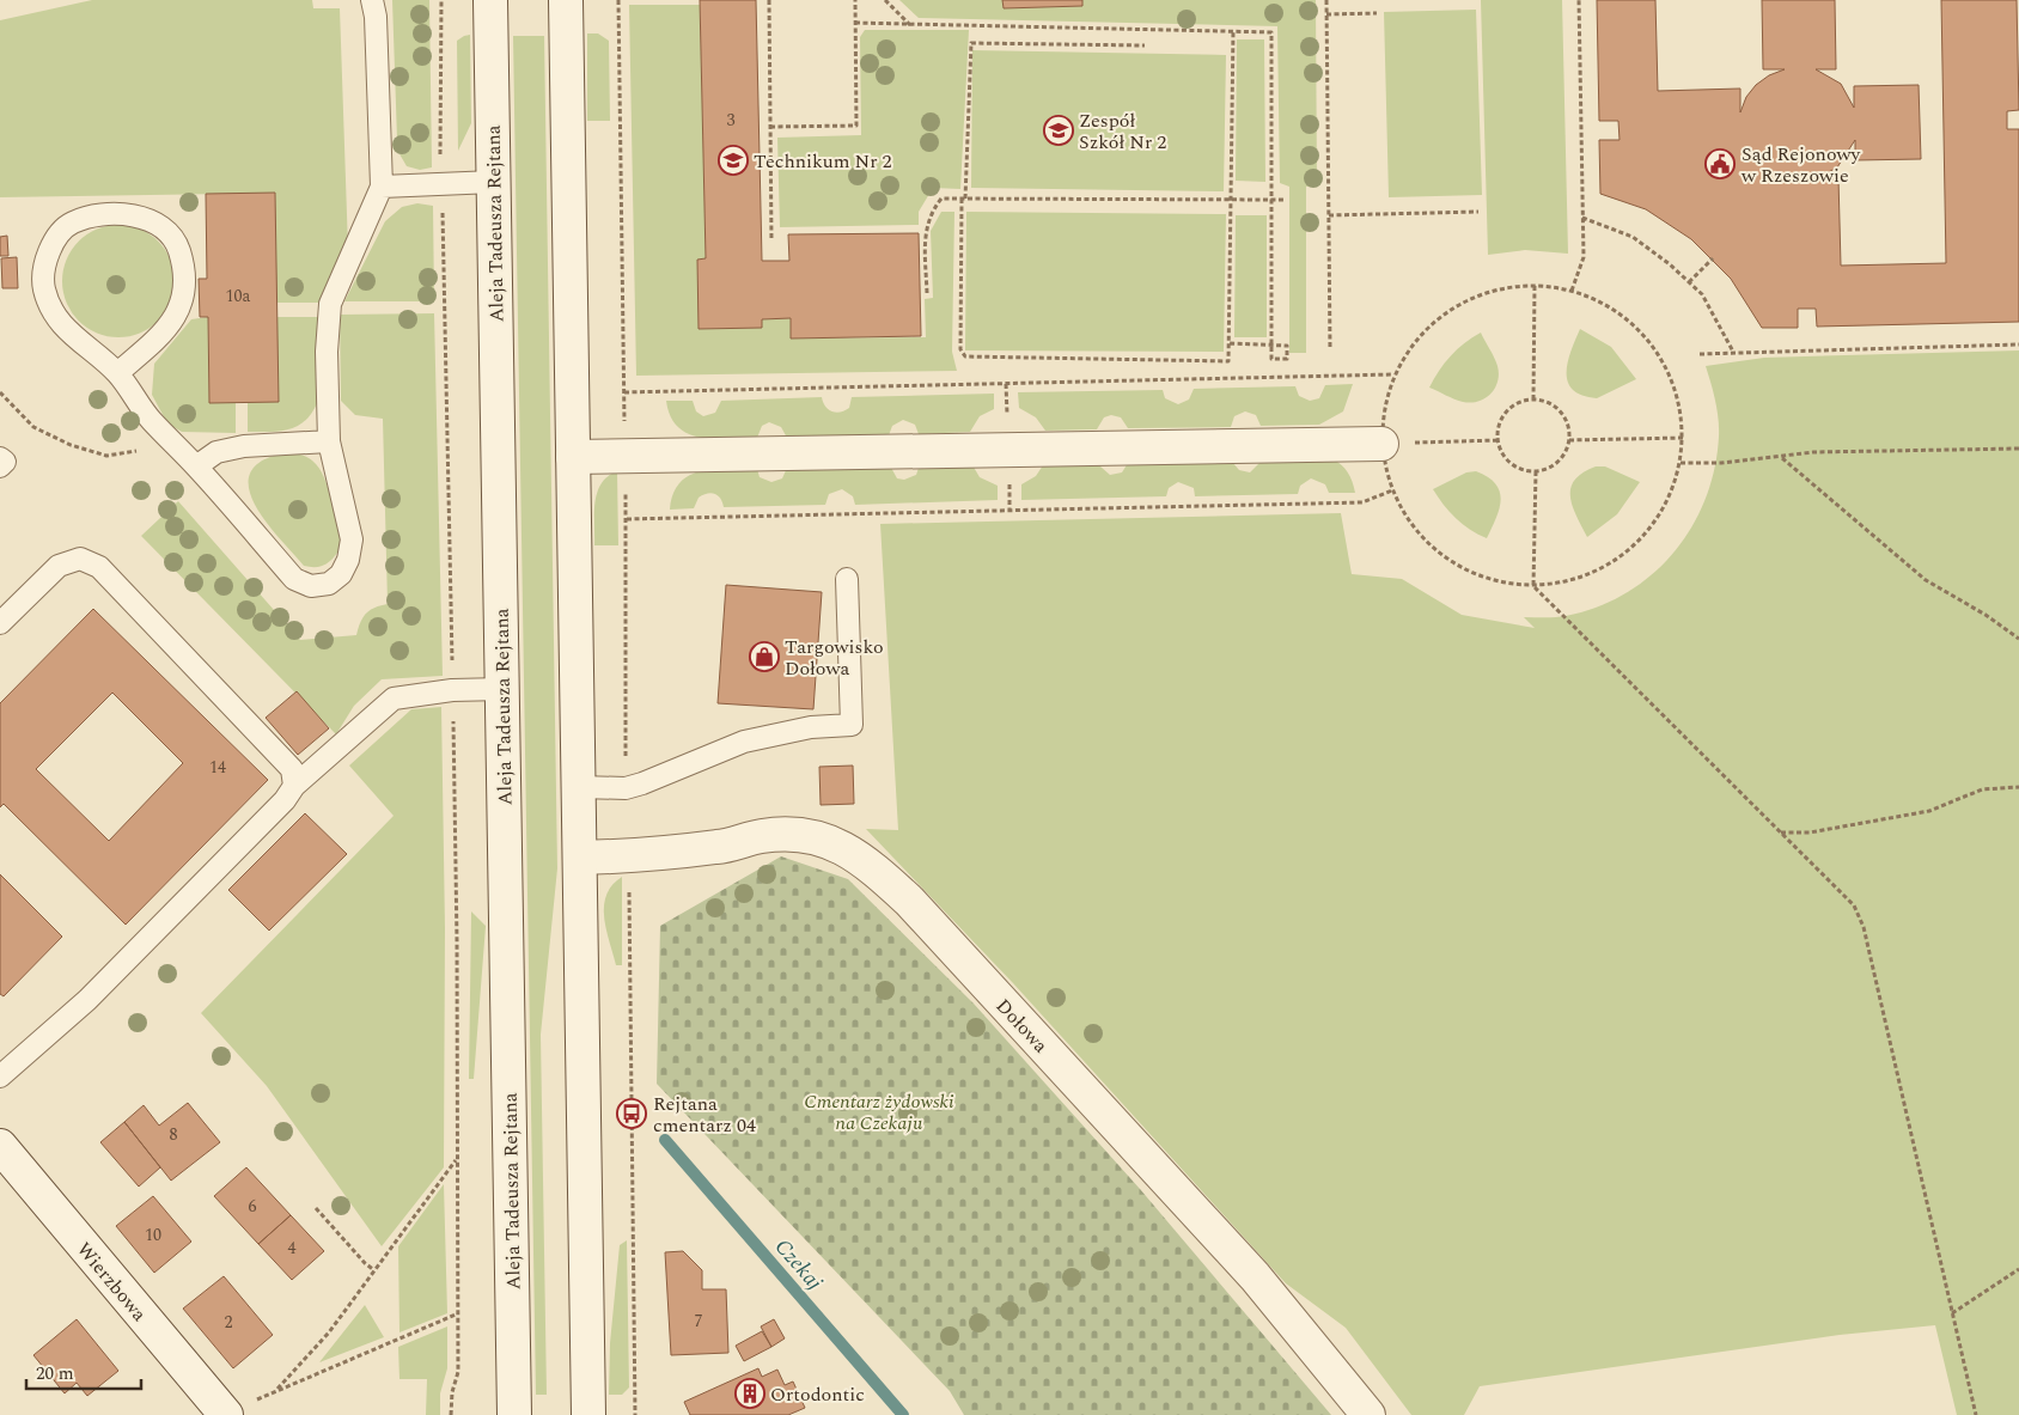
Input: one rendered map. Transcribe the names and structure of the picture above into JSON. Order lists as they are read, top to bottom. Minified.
{"streets":{"main road":["Aleja Tadeusza Rejtana","Dołowa","Wierzbowa"]},"water":["Czekaj"],"parks":["Cmentarz żydowski na Czekaju"],"places":{"school or university":["Zespół Szkół Nr 2","Technikum Nr 2"],"public building":["Sąd Rejonowy w Rzeszowie"],"shop":["Targowisko Dołowa"],"bus stop":["Rejtana cmentarz 04"],"building":["Ortodontic"]},"house_numbers":["3","10a","14","8","6","10","4","7","2"],"scale_bar":"20 m"}
